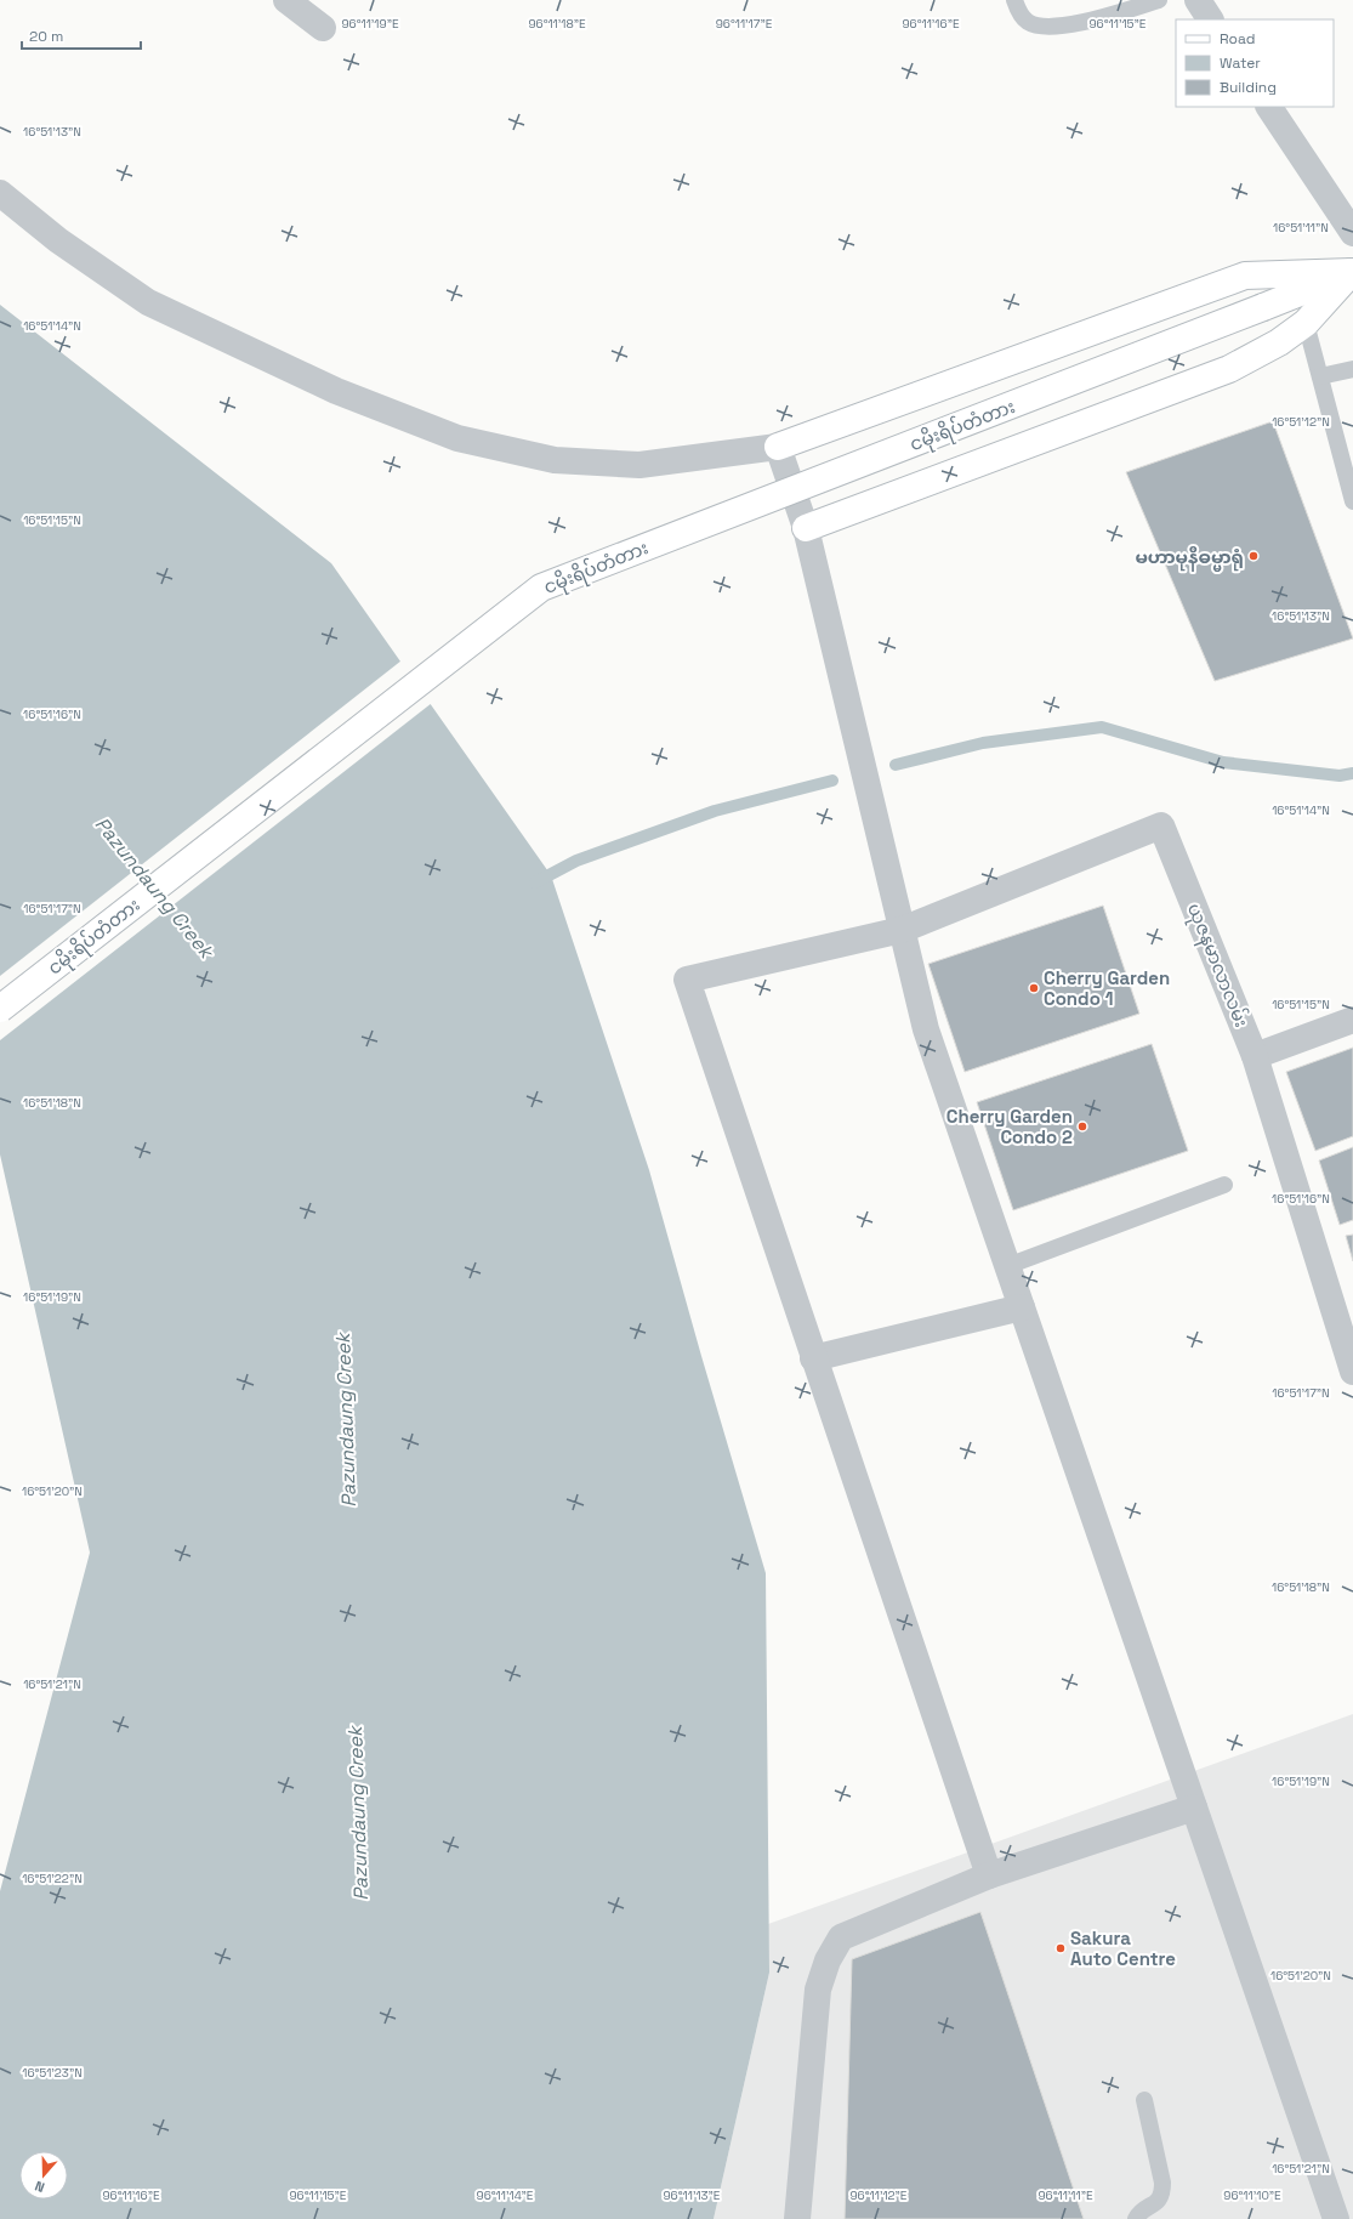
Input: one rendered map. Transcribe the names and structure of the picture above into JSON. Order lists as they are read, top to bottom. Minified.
{"streets":{"main road":["ငမိုးရိပ်တံတား"],"street":["ယုဇနမာလာလမ်း"]},"water":["Pazundaung Creek"],"places":["မဟာမုနိဓမ္မာရုံ","Cherry Garden Condo 1","Cherry Garden Condo 2","Sakura Auto Centre"],"legend":["Road","Water","Building"],"scale_bar":"20 m","north":"bottom","coordinates":["96°11'18\"E","96°11'19\"E","96°11'17\"E","96°11'16\"E","96°11'15\"E","16°51'13\"N","16°51'11\"N","16°51'14\"N","16°51'12\"N","16°51'15\"N","16°51'16\"N","16°51'17\"N","16°51'18\"N","16°51'19\"N","16°51'20\"N","16°51'21\"N","16°51'22\"N","16°51'23\"N","96°11'14\"E","96°11'13\"E","96°11'12\"E","96°11'11\"E","96°11'10\"E"]}
